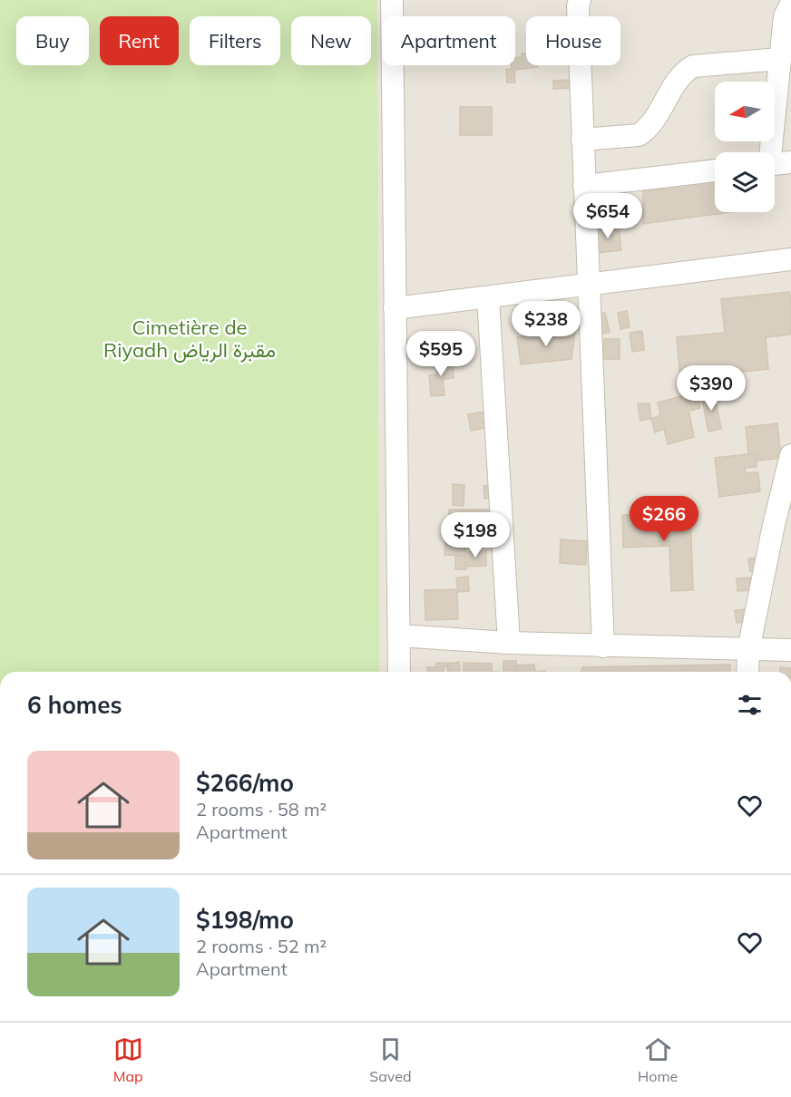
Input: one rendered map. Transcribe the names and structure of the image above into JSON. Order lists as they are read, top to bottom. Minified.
{"parks":["Cimetière de Riyadh مقبرة الرياض"],"north":"left","page":{"chip":["Buy","Rent","Filters","New","Apartment","House"],"price":["$654","$238","$595","$390","$266","$198"],"heading":"6 homes","list":[{"name":"$266/mo","note":"2 rooms · 58 m² · Apartment"},{"name":"$198/mo","note":"2 rooms · 52 m² · Apartment"}],"tabs":["Map","Saved","Home"]}}
